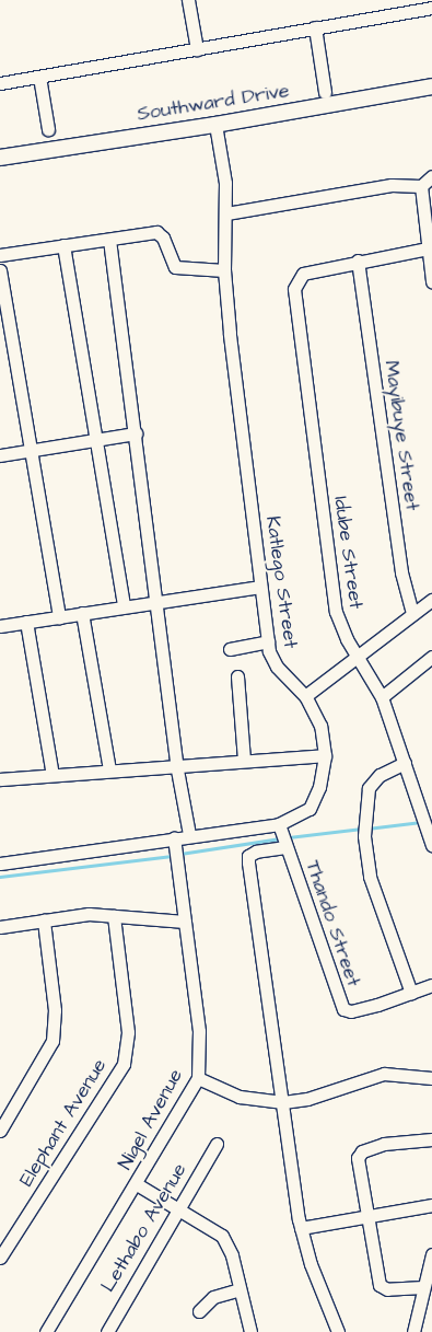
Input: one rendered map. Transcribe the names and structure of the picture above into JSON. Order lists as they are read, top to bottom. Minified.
{"streets":{"main road":["Southward Drive"],"street":["Mayibuye Street","Idube Street","Katlego Street","Thando Street","Nigel Avenue","Elephant Avenue","Lethabo Avenue"]},"crossings":[["Southward Drive","Katlego Street"],["Mayibuye Street","Idube Street"],["Katlego Street","Thando Street"],["Katlego Street","Nigel Avenue"]]}
